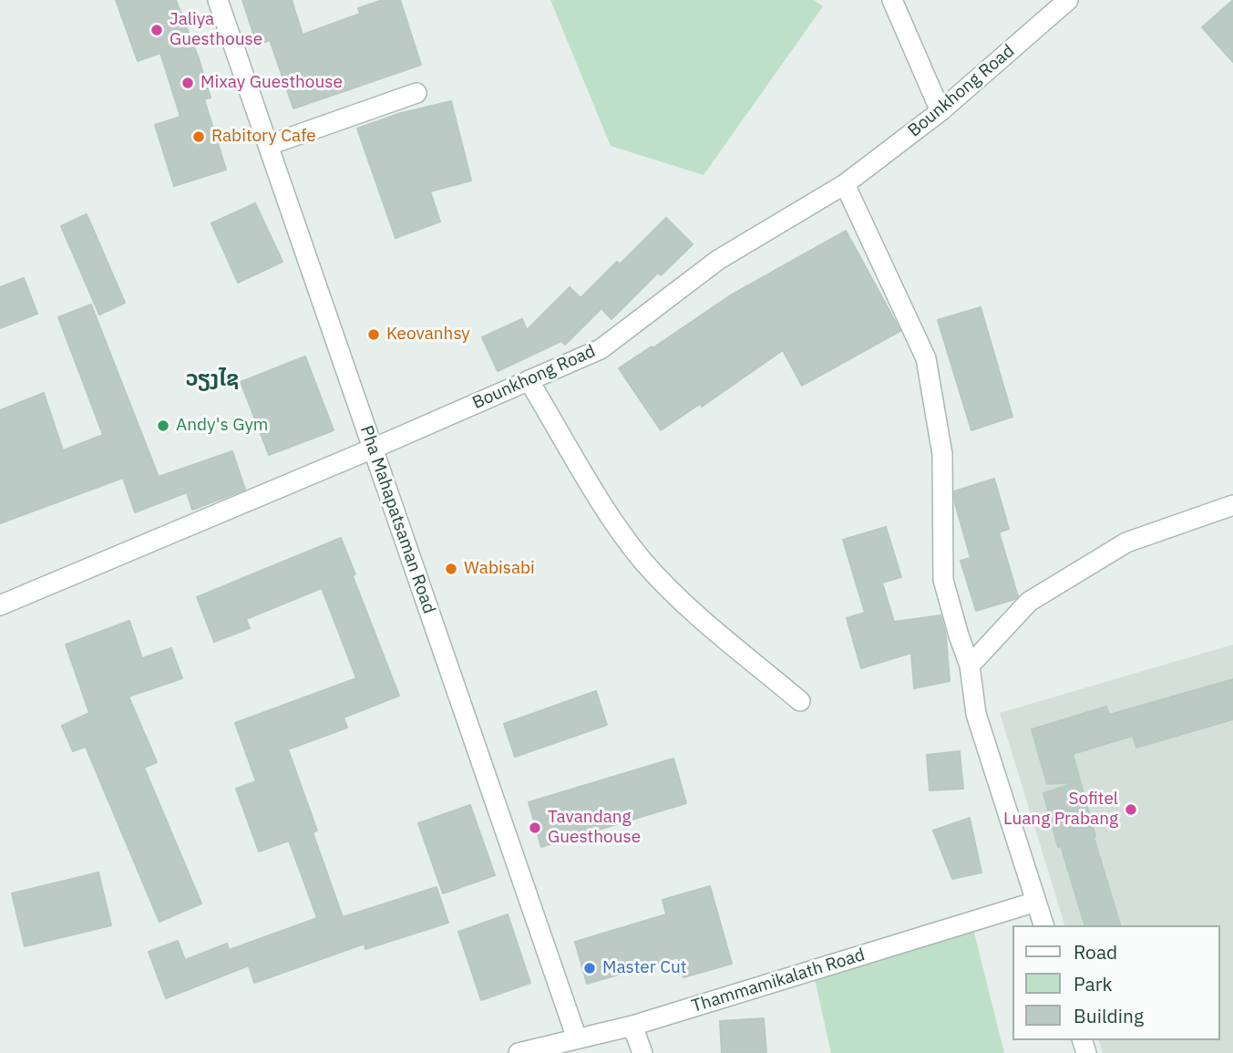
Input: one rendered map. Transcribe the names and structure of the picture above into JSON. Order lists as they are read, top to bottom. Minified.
{"streets":{"street":["Bounkhong Road","Pha Mahapatsaman Road","Thammamikalath Road"]},"crossings":[["Bounkhong Road","Pha Mahapatsaman Road"],["Pha Mahapatsaman Road","Thammamikalath Road"]],"districts":["ວຽງໄຊ"],"places":["Jaliya Guesthouse","Mixay Guesthouse","Rabitory Cafe","Keovanhsy","Andy's Gym","Wabisabi","Sofitel Luang Prabang","Tavandang Guesthouse","Master Cut"],"legend":["Road","Park","Building"]}
